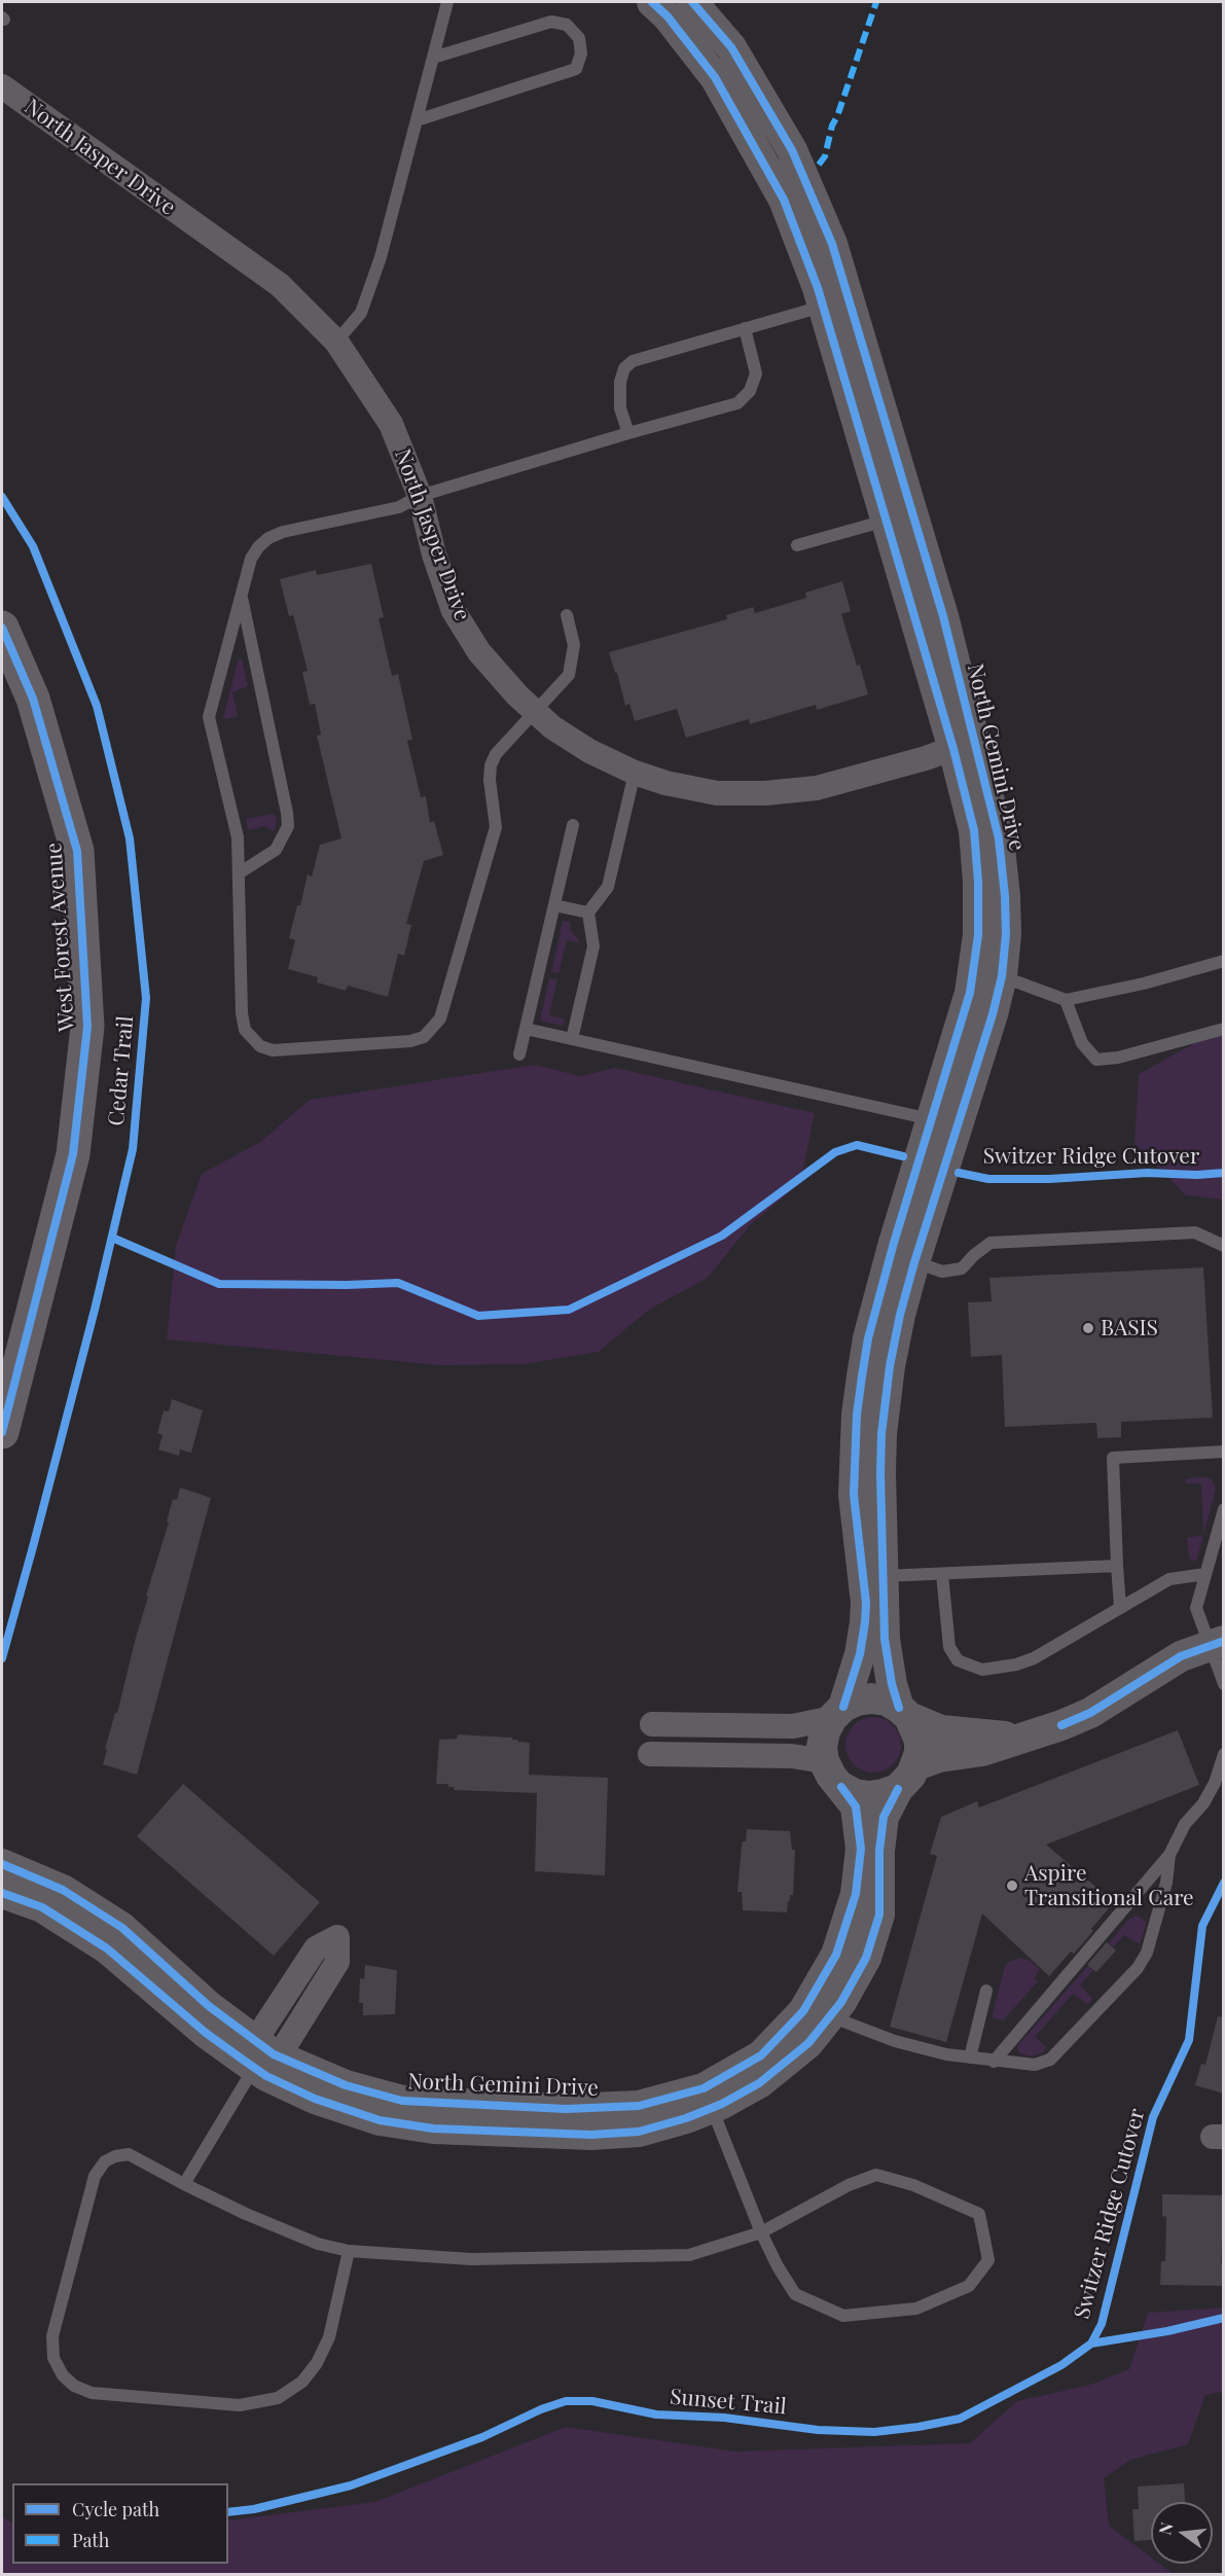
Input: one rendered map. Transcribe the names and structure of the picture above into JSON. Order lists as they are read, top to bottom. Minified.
{"streets":{"main road":["West Forest Avenue"],"street":["North Jasper Drive","North Gemini Drive"],"cycle path":["Cedar Trail","Switzer Ridge Cutover","Sunset Trail"]},"crossings":[["North Jasper Drive","North Gemini Drive"]],"places":["BASIS","Aspire Transitional Care"],"legend":["Cycle path","Path"],"north":"left"}
